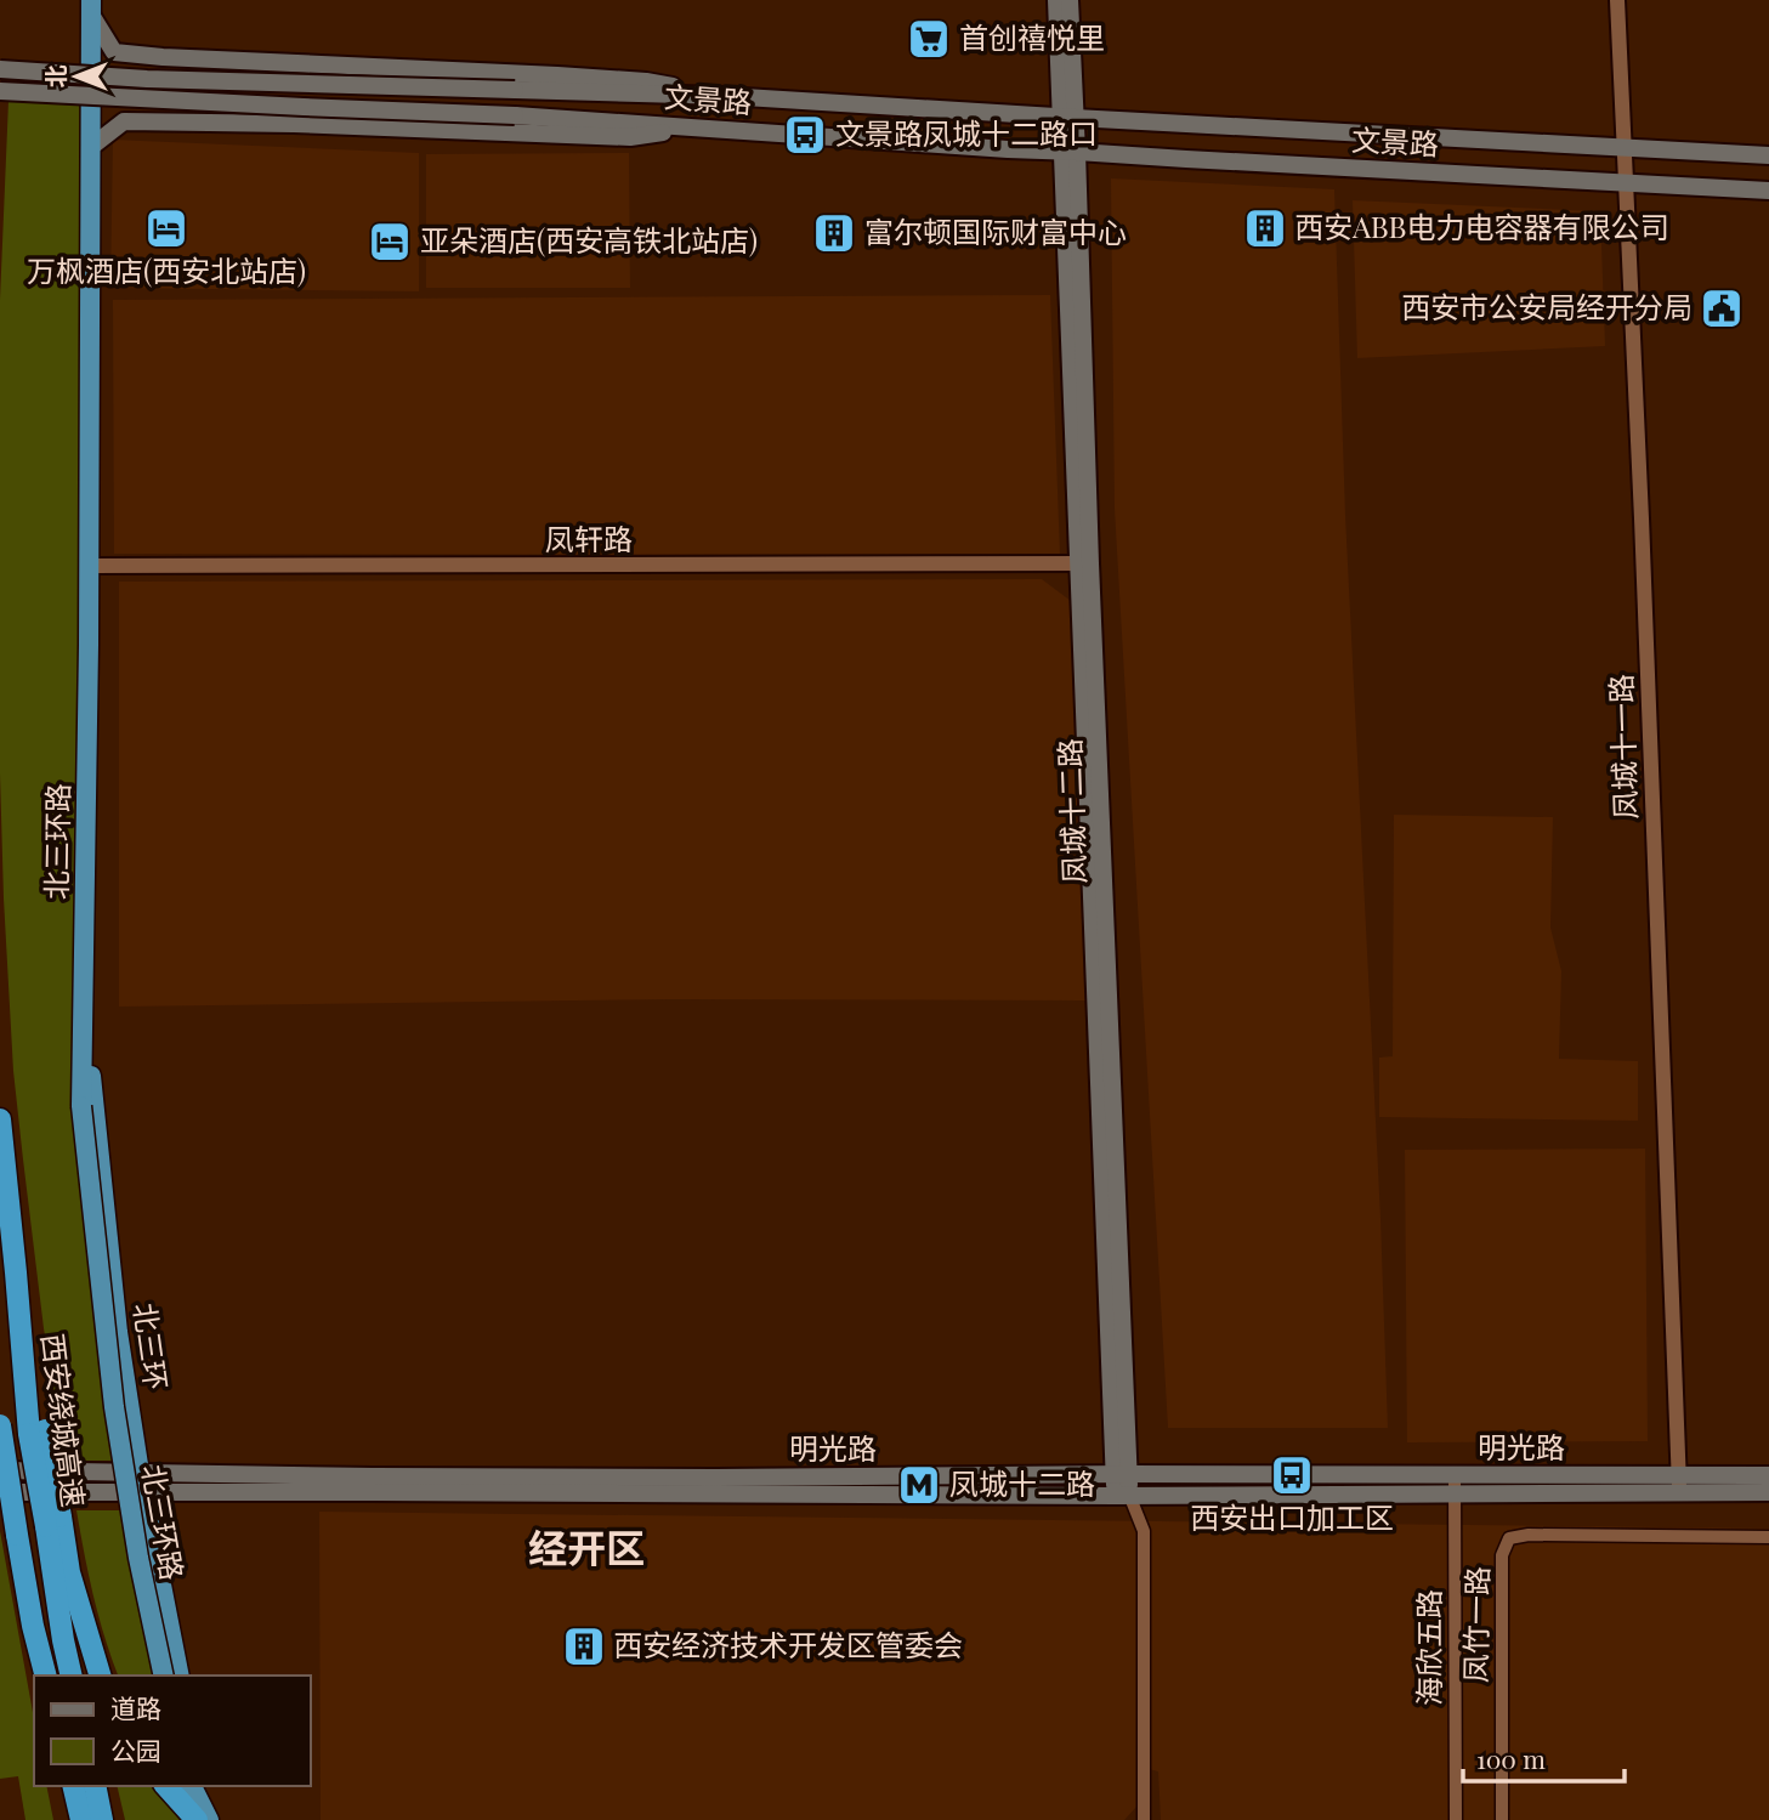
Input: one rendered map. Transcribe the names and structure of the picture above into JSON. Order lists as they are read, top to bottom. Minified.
{"streets":{"highway":["北三环路","北三环","西安绕城高速"],"main road":["文景路","凤城十二路","明光路"],"street":["凤轩路","凤城十一路","凤竹一路","海欣五路"]},"crossings":[["文景路","凤城十一路"],["文景路","凤城十二路"],["凤轩路","凤城十二路"],["凤轩路","北三环路"],["凤城十一路","明光路"],["凤城十二路","明光路"],["北三环路","北三环"],["北三环","明光路"],["明光路","海欣五路"]],"districts":["经开区"],"places":{"supermarket":["首创禧悦里"],"bus stop":["文景路凤城十二路口","西安出口加工区"],"hotel":["万枫酒店(西安北站店)","亚朵酒店(西安高铁北站店)"],"building":["西安ABB电力电容器有限公司","富尔顿国际财富中心","西安经济技术开发区管委会"],"public building":["西安市公安局经开分局"],"metro station":["凤城十二路"]},"legend":["道路","公园"],"scale_bar":"100 m","north":"left"}
